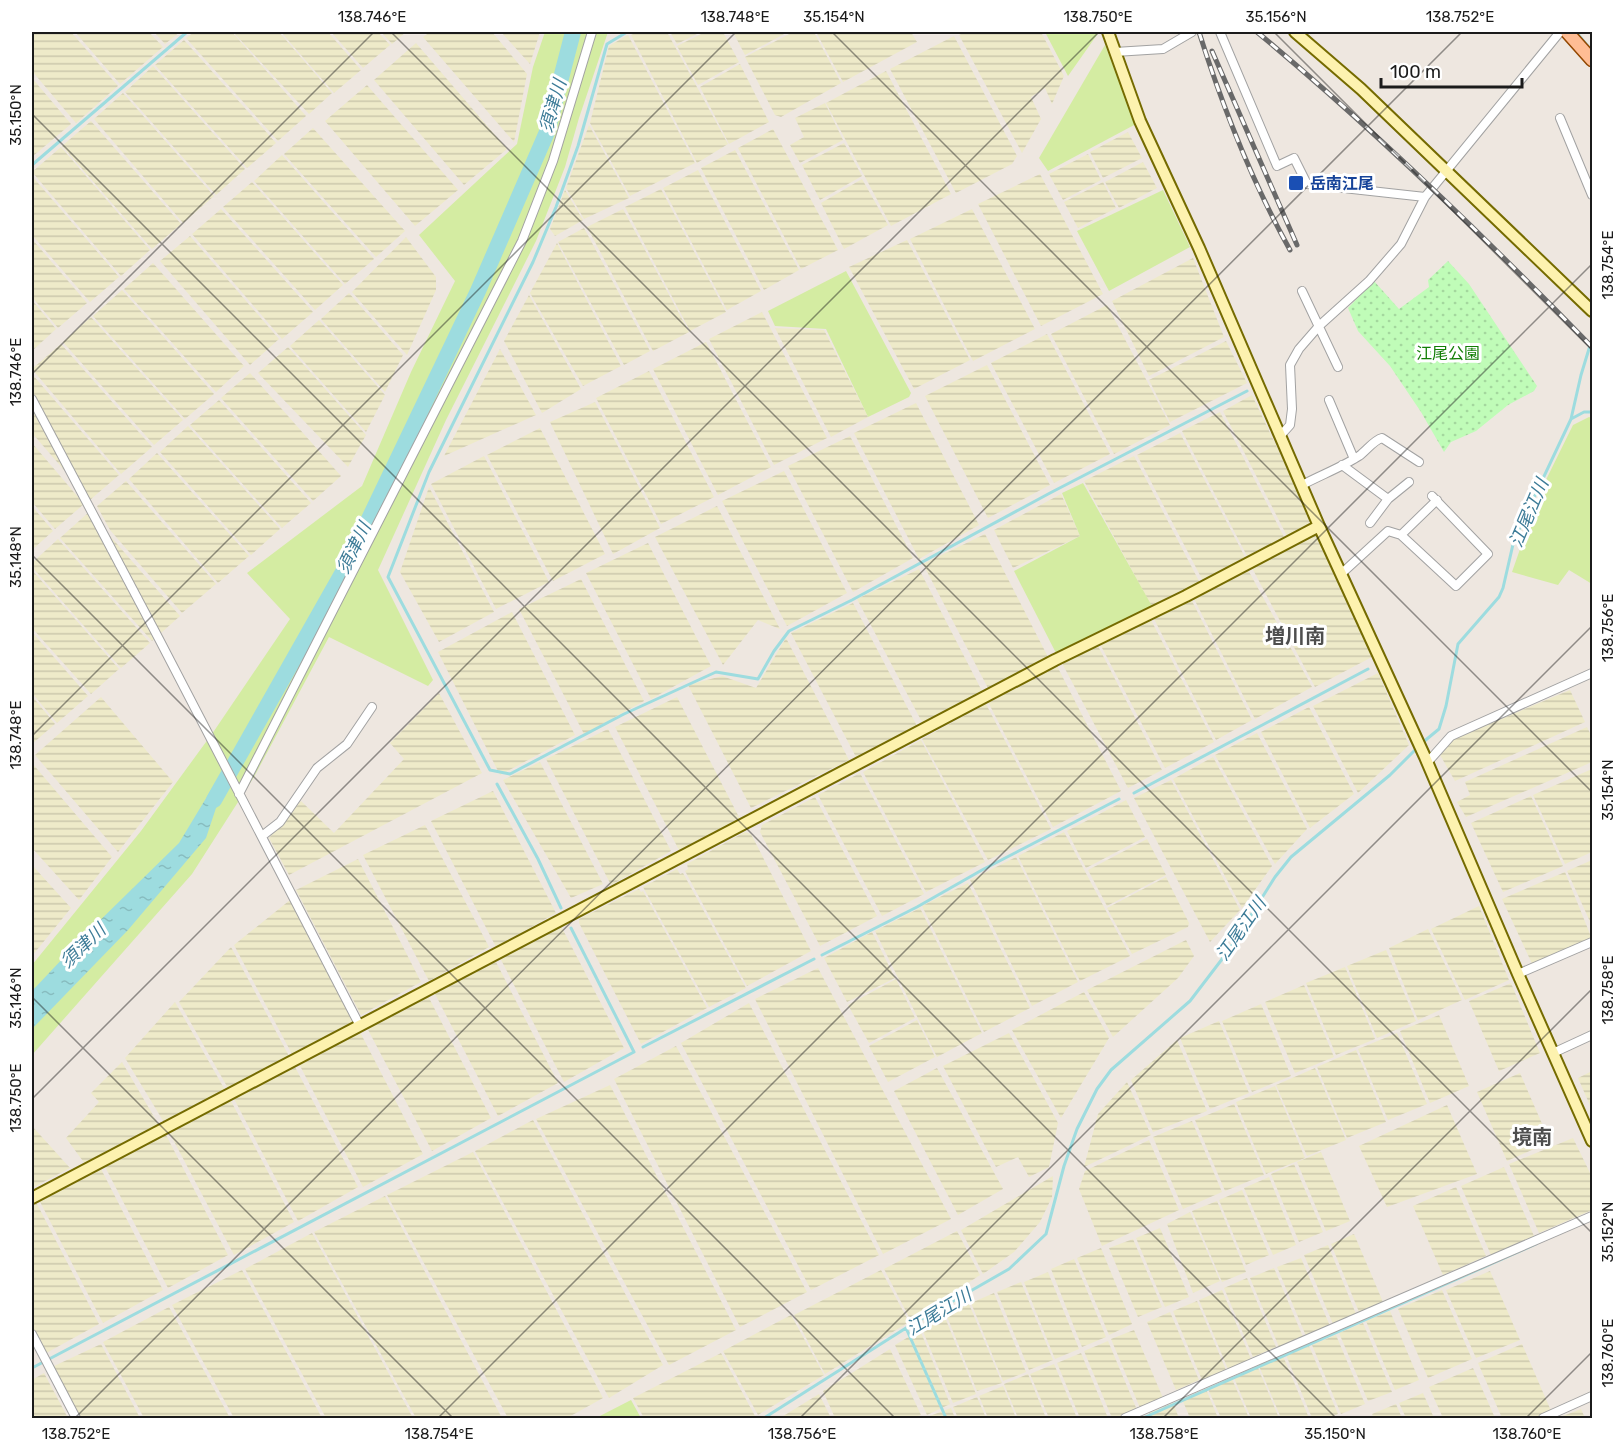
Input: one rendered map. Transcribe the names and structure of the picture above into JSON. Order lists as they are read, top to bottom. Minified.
{"districts":["増川南","境南"],"water":["須津川","江尾江川"],"parks":["江尾公園"],"places":{"transit":["岳南江尾"]},"scale_bar":"100 m","coordinates":["138.746°E","138.748°E","35.154°N","138.750°E","35.156°N","138.752°E","35.150°N","138.754°E","35.148°N","138.756°E","138.758°E","35.146°N","35.152°N","138.760°E"]}
